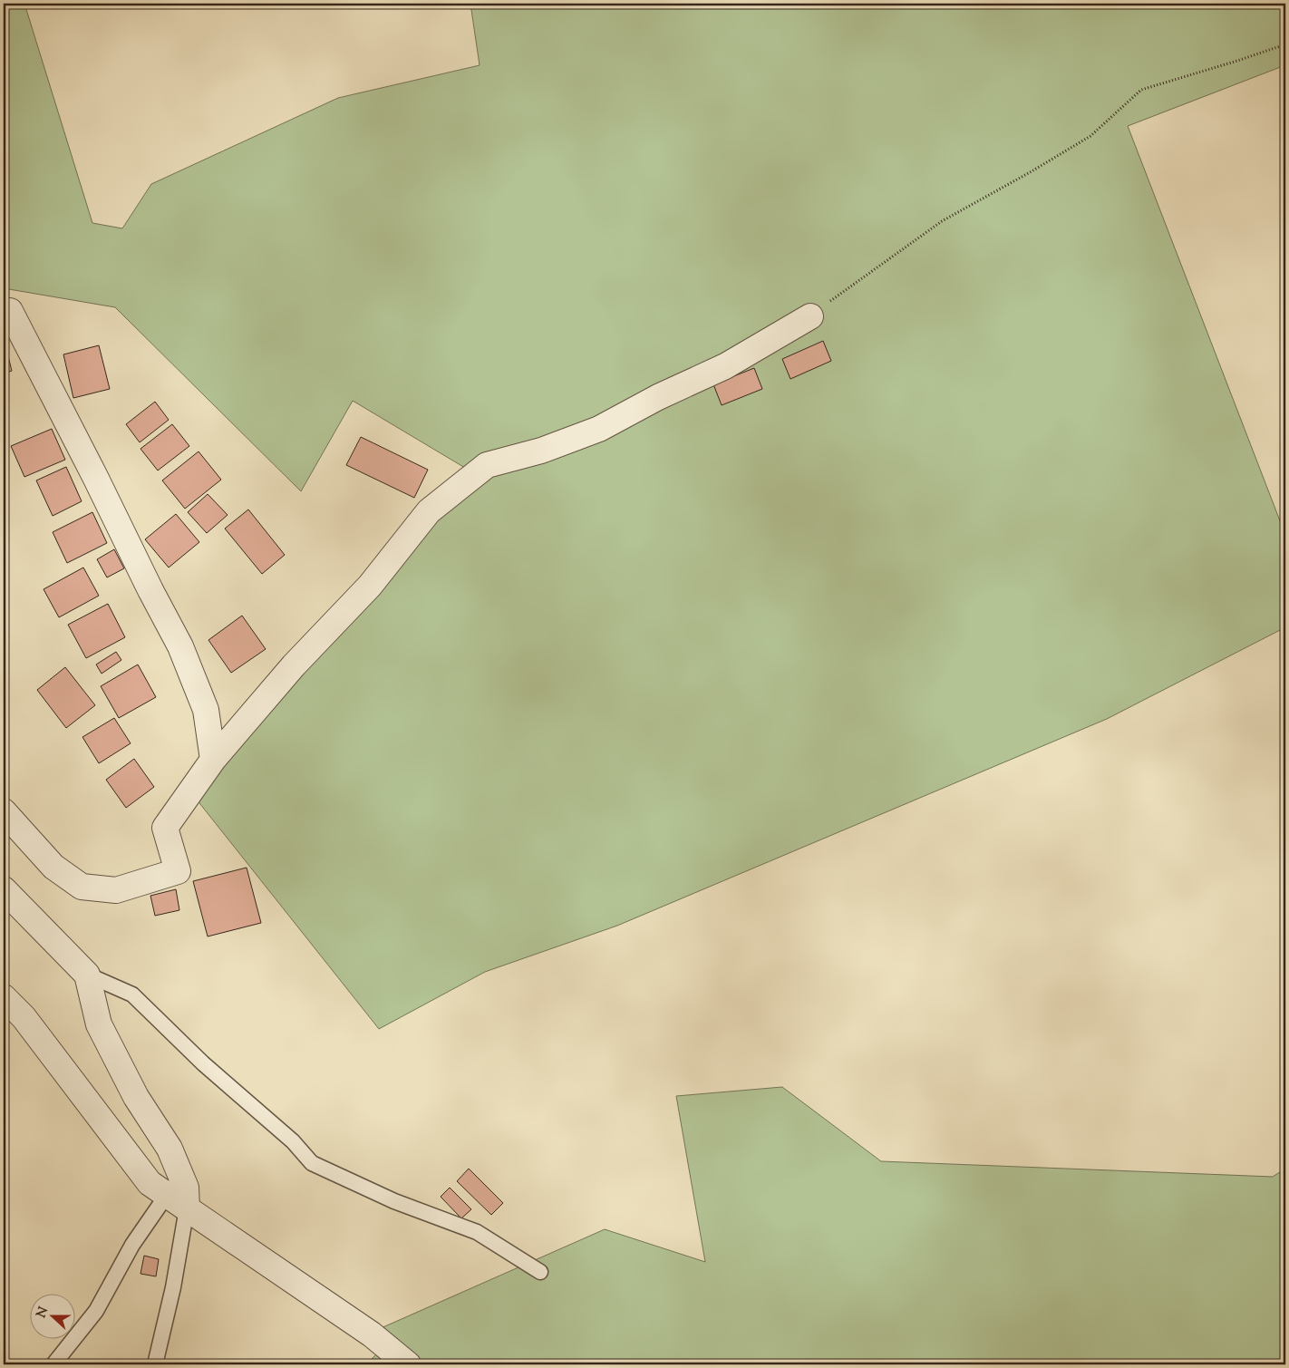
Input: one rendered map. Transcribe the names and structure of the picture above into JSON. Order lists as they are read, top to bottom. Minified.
{"north":"left"}
